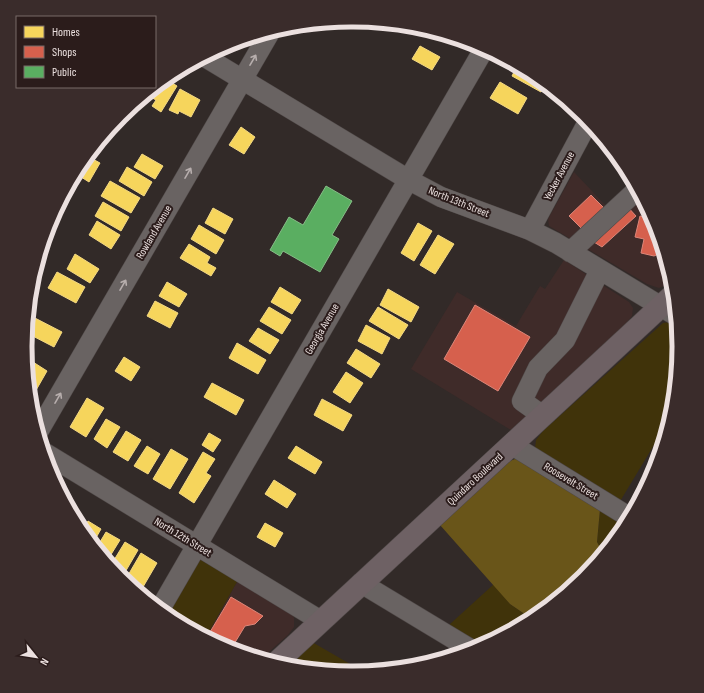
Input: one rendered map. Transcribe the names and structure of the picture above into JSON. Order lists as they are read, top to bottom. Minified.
{"streets":{"main road":["Quindaro Boulevard"],"street":["Yecker Avenue","North 13th Street","Rowland Avenue","Georgia Avenue","Roosevelt Street","North 12th Street"]},"crossings":[["Yecker Avenue","North 13th Street"],["North 13th Street","Rowland Avenue"],["North 13th Street","Georgia Avenue"],["Georgia Avenue","North 12th Street"],["Quindaro Boulevard","Roosevelt Street"],["Quindaro Boulevard","North 12th Street"]],"one_way":["Rowland Avenue"],"legend":["Homes","Shops","Public"],"north":"bottom right"}
